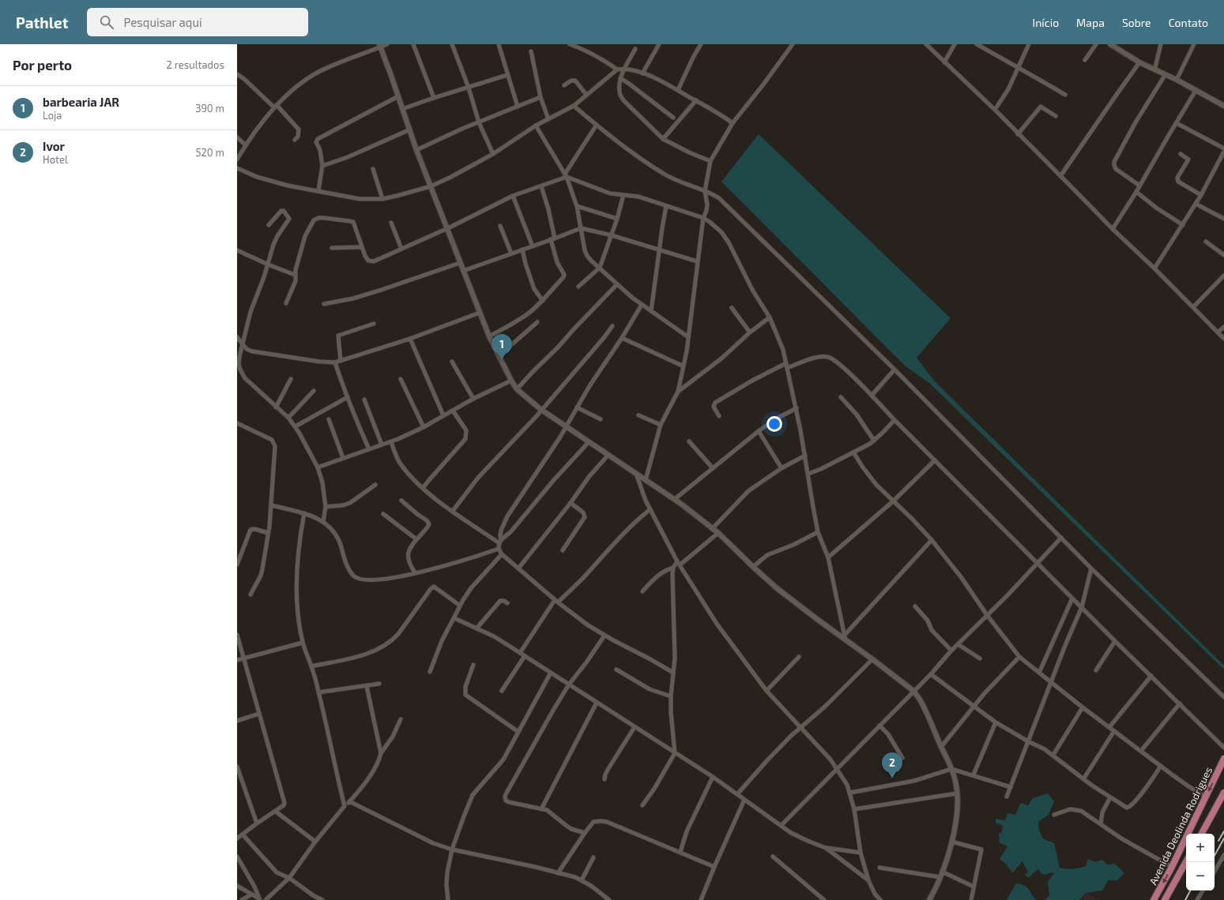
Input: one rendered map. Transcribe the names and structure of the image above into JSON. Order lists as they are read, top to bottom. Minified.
{"streets":{"highway":["Avenida Deolinda Rodrigues"]},"page":{"header":"Pathlet","search":"Pesquisar aqui","nav":["Início","Mapa","Sobre","Contato"],"heading":["Por perto","2 resultados"],"list":[{"mark":"1","name":"barbearia JAR","note":"Loja","value":"390 m"},{"mark":"2","name":"Ivor","note":"Hotel","value":"520 m"}],"pins":["1","2"],"map_buttons":["+","−"]}}
